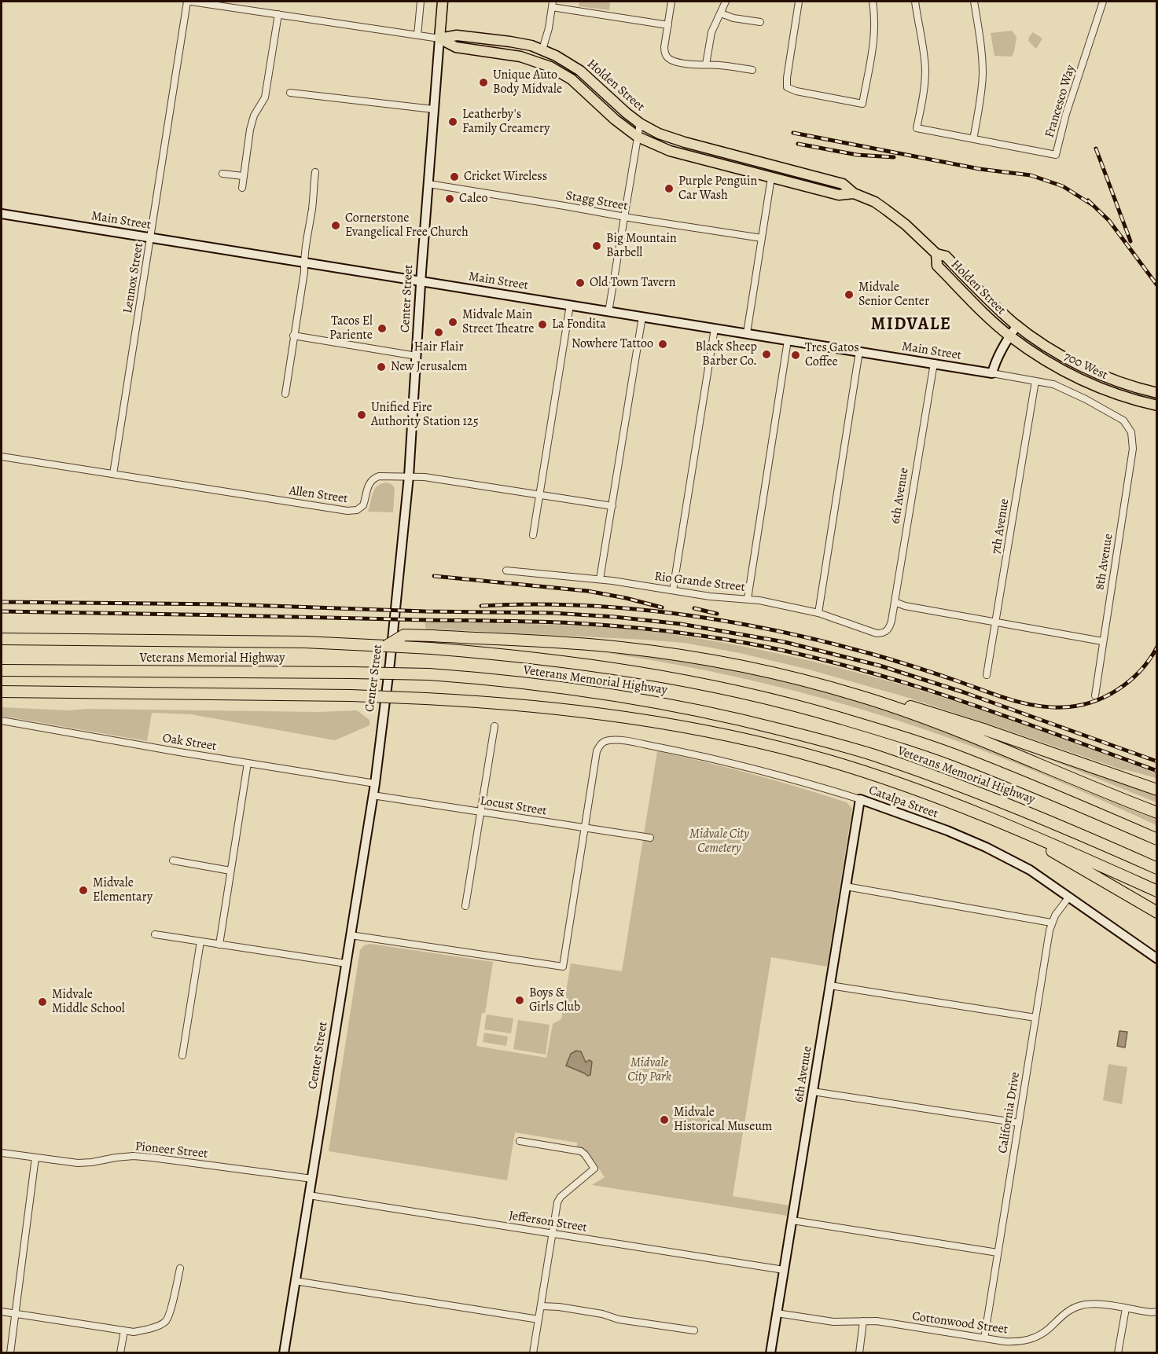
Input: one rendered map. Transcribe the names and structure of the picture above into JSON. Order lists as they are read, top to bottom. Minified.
{"streets":{"highway":["Veterans Memorial Highway"],"main road":["Holden Street","Center Street","700 West"],"street":["Francesco Way","Stagg Street","Main Street","Lennox Street","Allen Street","6th Avenue","7th Avenue","8th Avenue","Rio Grande Street","Oak Street","Catalpa Street","Locust Street","California Drive","Pioneer Street","Jefferson Street","Cottonwood Street"]},"crossings":[["Holden Street","Center Street"],["Holden Street","700 West"],["Stagg Street","Center Street"],["Main Street","Lennox Street"],["Main Street","Center Street"],["Main Street","6th Avenue"],["Main Street","7th Avenue"],["Main Street","8th Avenue"],["Lennox Street","Allen Street"],["Center Street","Allen Street"],["Center Street","Oak Street"],["Center Street","Locust Street"],["Center Street","Pioneer Street"],["Center Street","Jefferson Street"],["6th Avenue","Rio Grande Street"],["6th Avenue","Catalpa Street"],["6th Avenue","Jefferson Street"],["6th Avenue","Cottonwood Street"],["Catalpa Street","Locust Street"],["Catalpa Street","California Drive"],["California Drive","Cottonwood Street"]],"districts":["MIDVALE"],"parks":["Midvale City Cemetery","Midvale City Park"],"places":["Unique Auto Body Midvale","Leatherby's Family Creamery","Cricket Wireless","Purple Penguin Car Wash","Caleo","Cornerstone Evangelical Free Church","Big Mountain Barbell","Old Town Tavern","Midvale Senior Center","Midvale Main Street Theatre","La Fondita","Tacos El Pariente","Hair Flair","Nowhere Tattoo","Black Sheep Barber Co.","Tres Gatos Coffee","New Jerusalem","Unified Fire Authority Station 125","Midvale Elementary","Boys & Girls Club","Midvale Middle School","Midvale Historical Museum"]}
